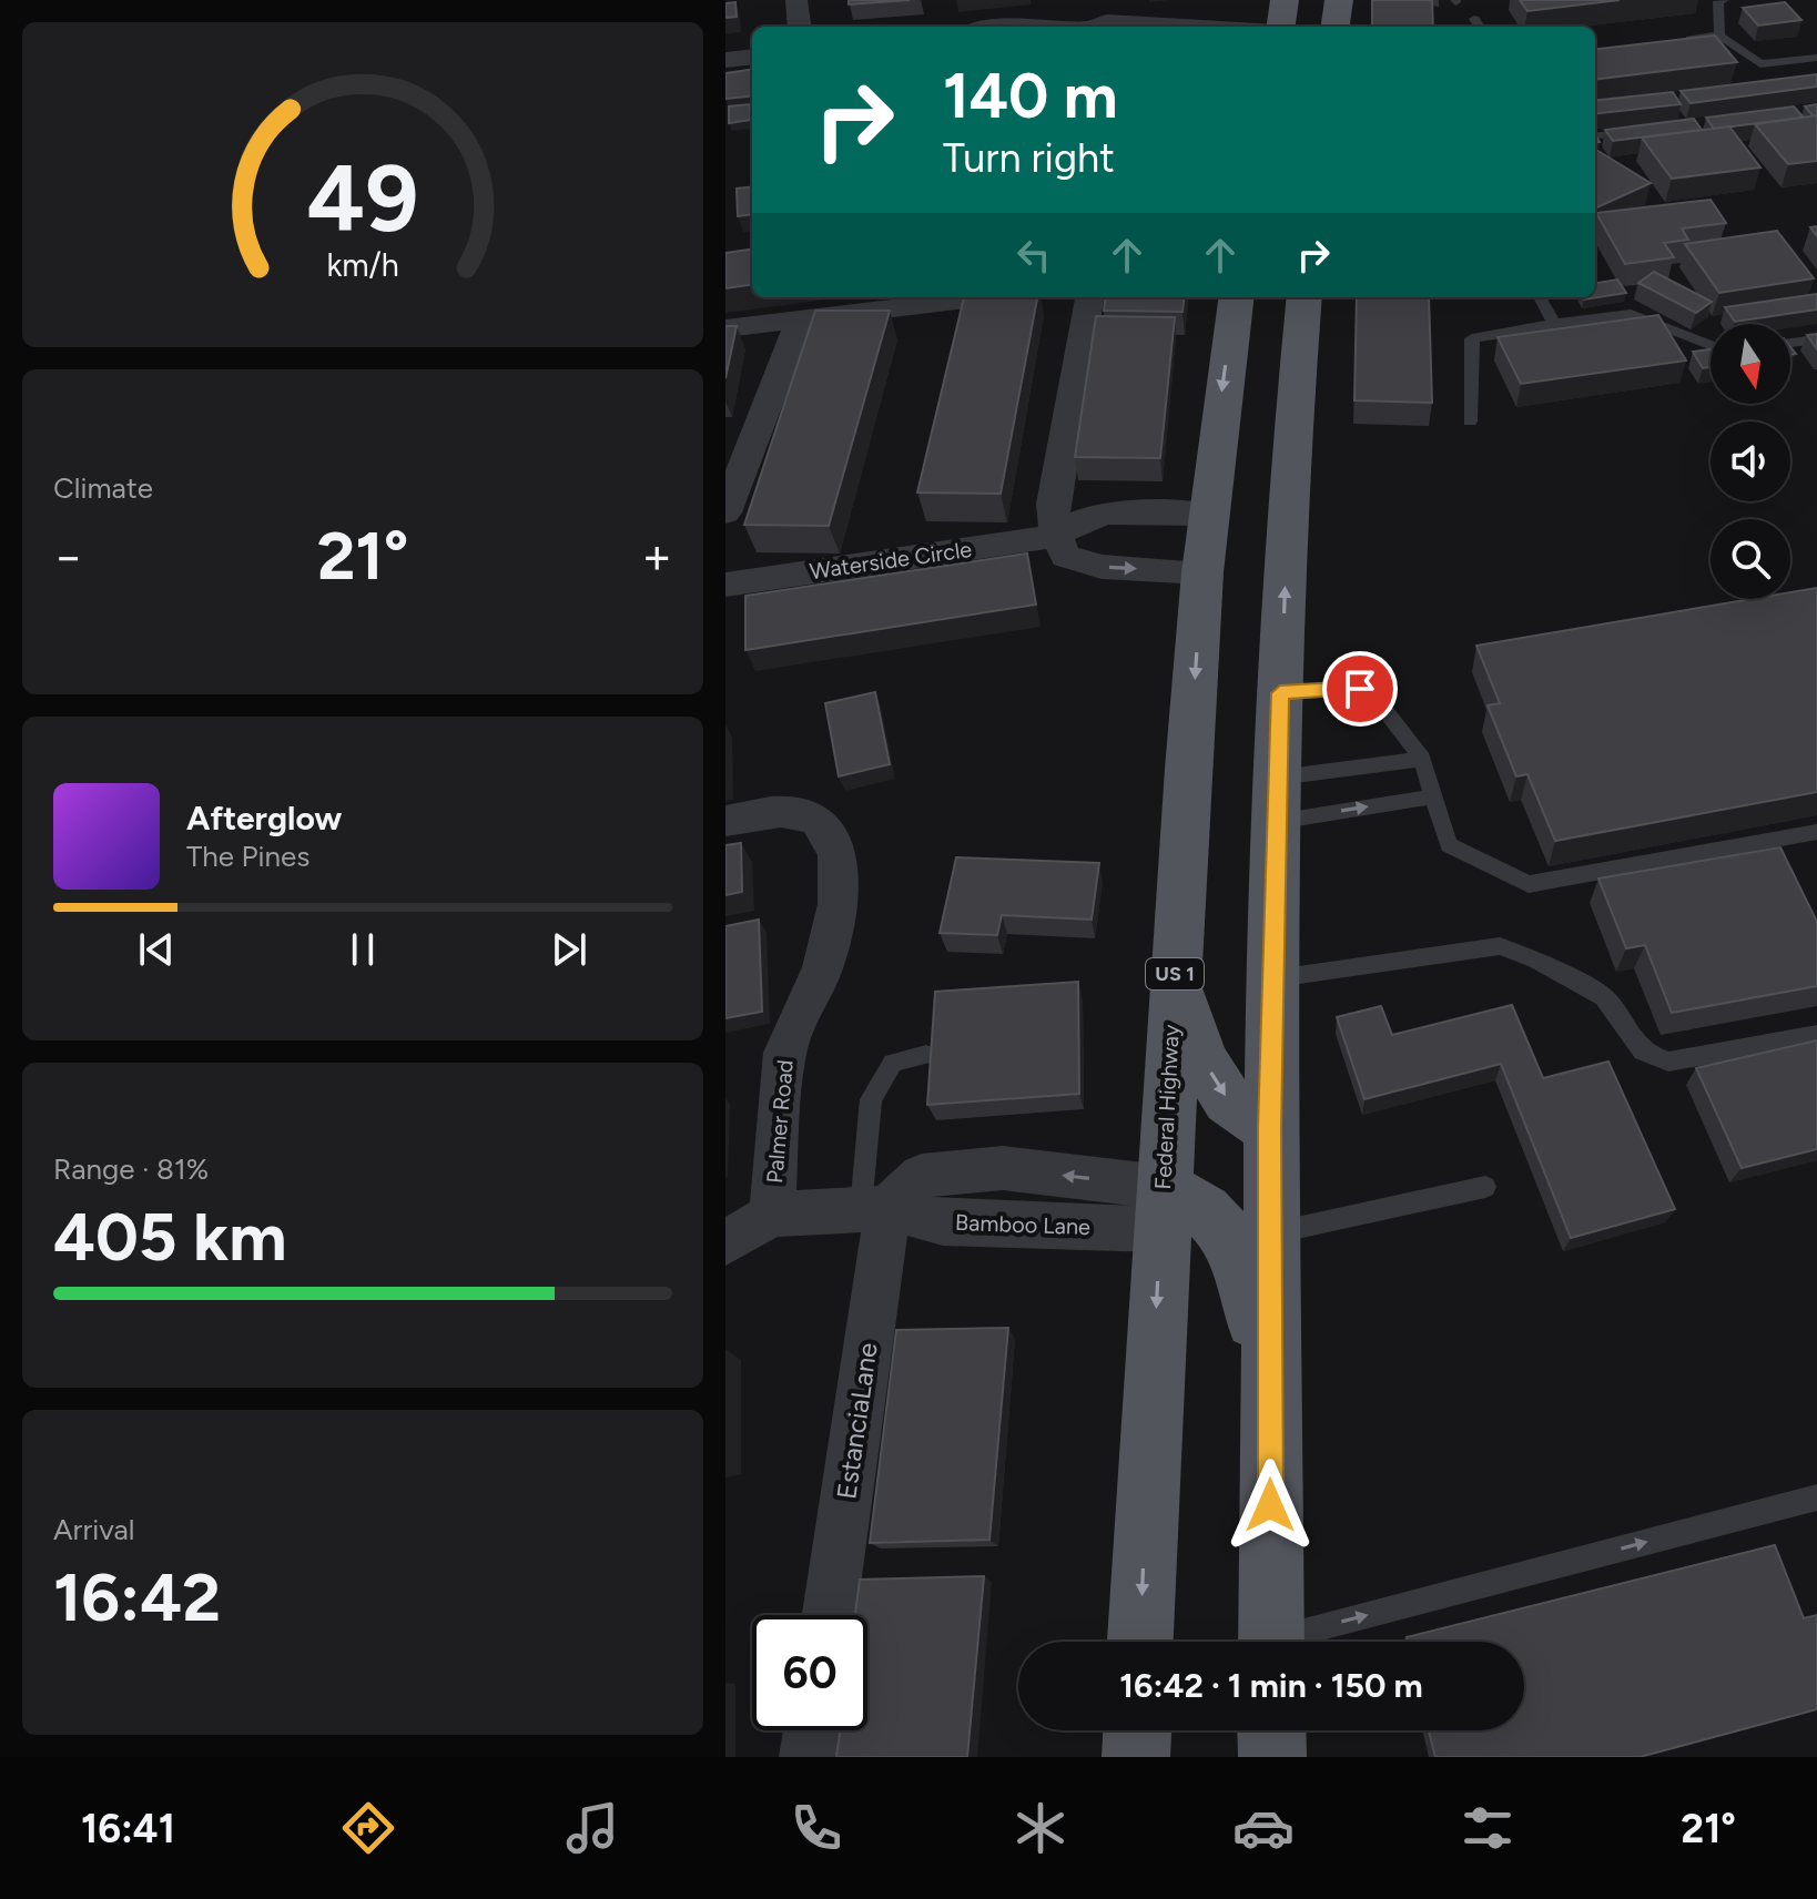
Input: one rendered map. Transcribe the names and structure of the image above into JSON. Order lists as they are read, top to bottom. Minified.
{"streets":{"main road":["US 1","Federal Highway"],"street":["Waterside Circle","Palmer Road","Bamboo Lane","EstanciaLane"]},"crossings":[["Waterside Circle","Federal Highway"],["Federal Highway","Bamboo Lane"],["Palmer Road","Bamboo Lane"],["Bamboo Lane","EstanciaLane"]],"north":"bottom","page":{"turn":["140 m","Turn right"],"tile":["Climate",["Range · 81%","405 km"],["Arrival","16:42"]],"heat":["−","21°","+"],"song":["Afterglow","The Pines"],"limit":"60","trip":"16:42 · 1 min · 150 m","tabs":["16:41","21°"],"gauge":["49","km/h"]}}
